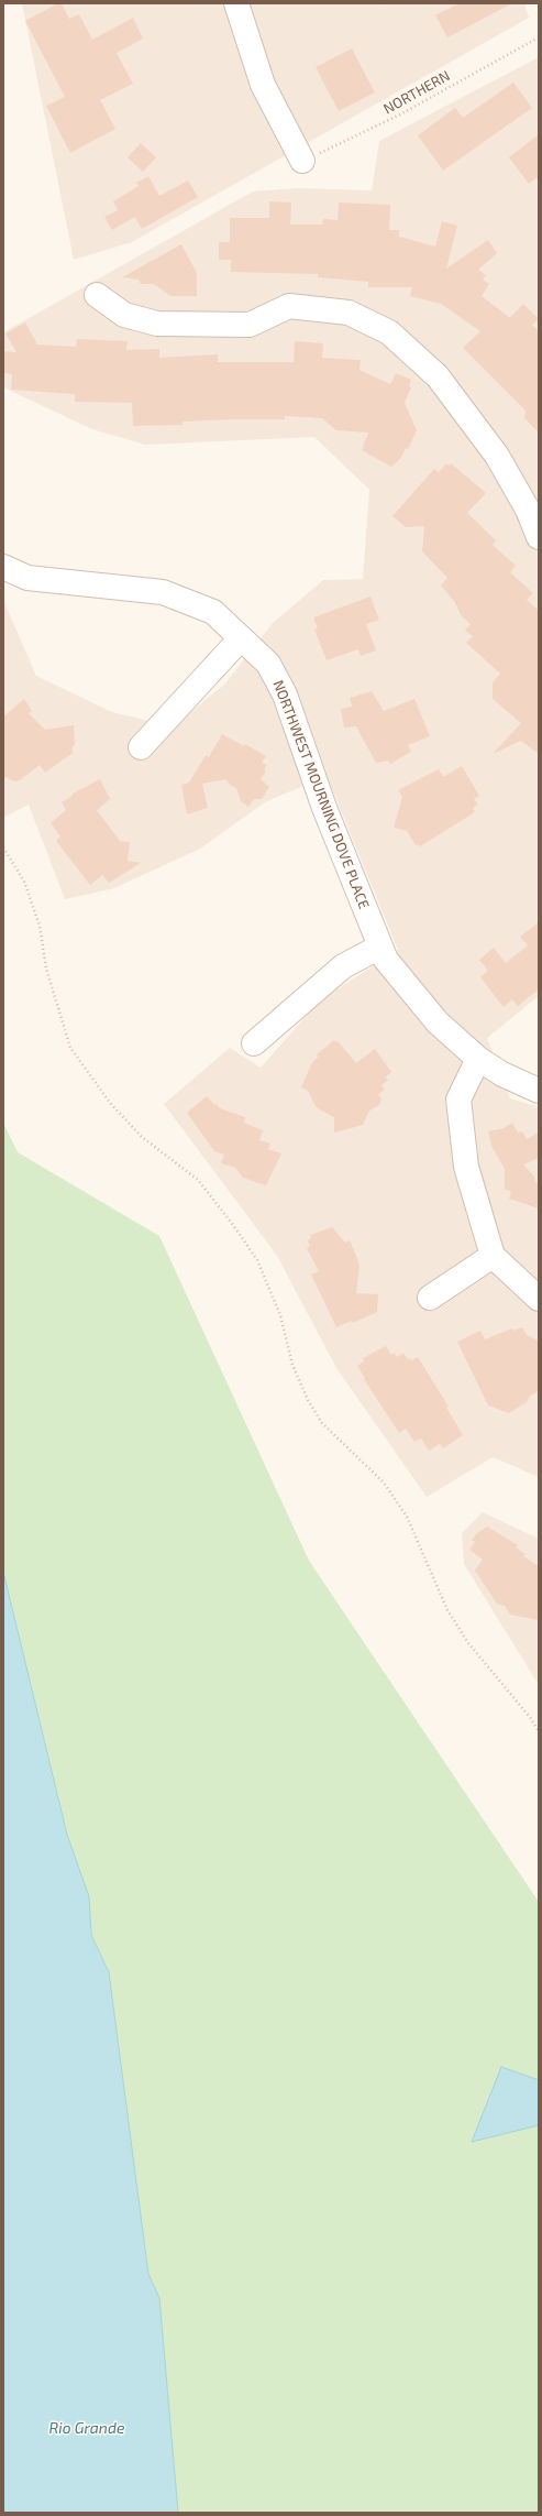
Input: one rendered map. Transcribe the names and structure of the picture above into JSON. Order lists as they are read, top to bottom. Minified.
{"streets":{"street":["NORTHWEST MOURNING DOVE PLACE"],"path":["NORTHERN"]},"water":["Rio Grande"]}
